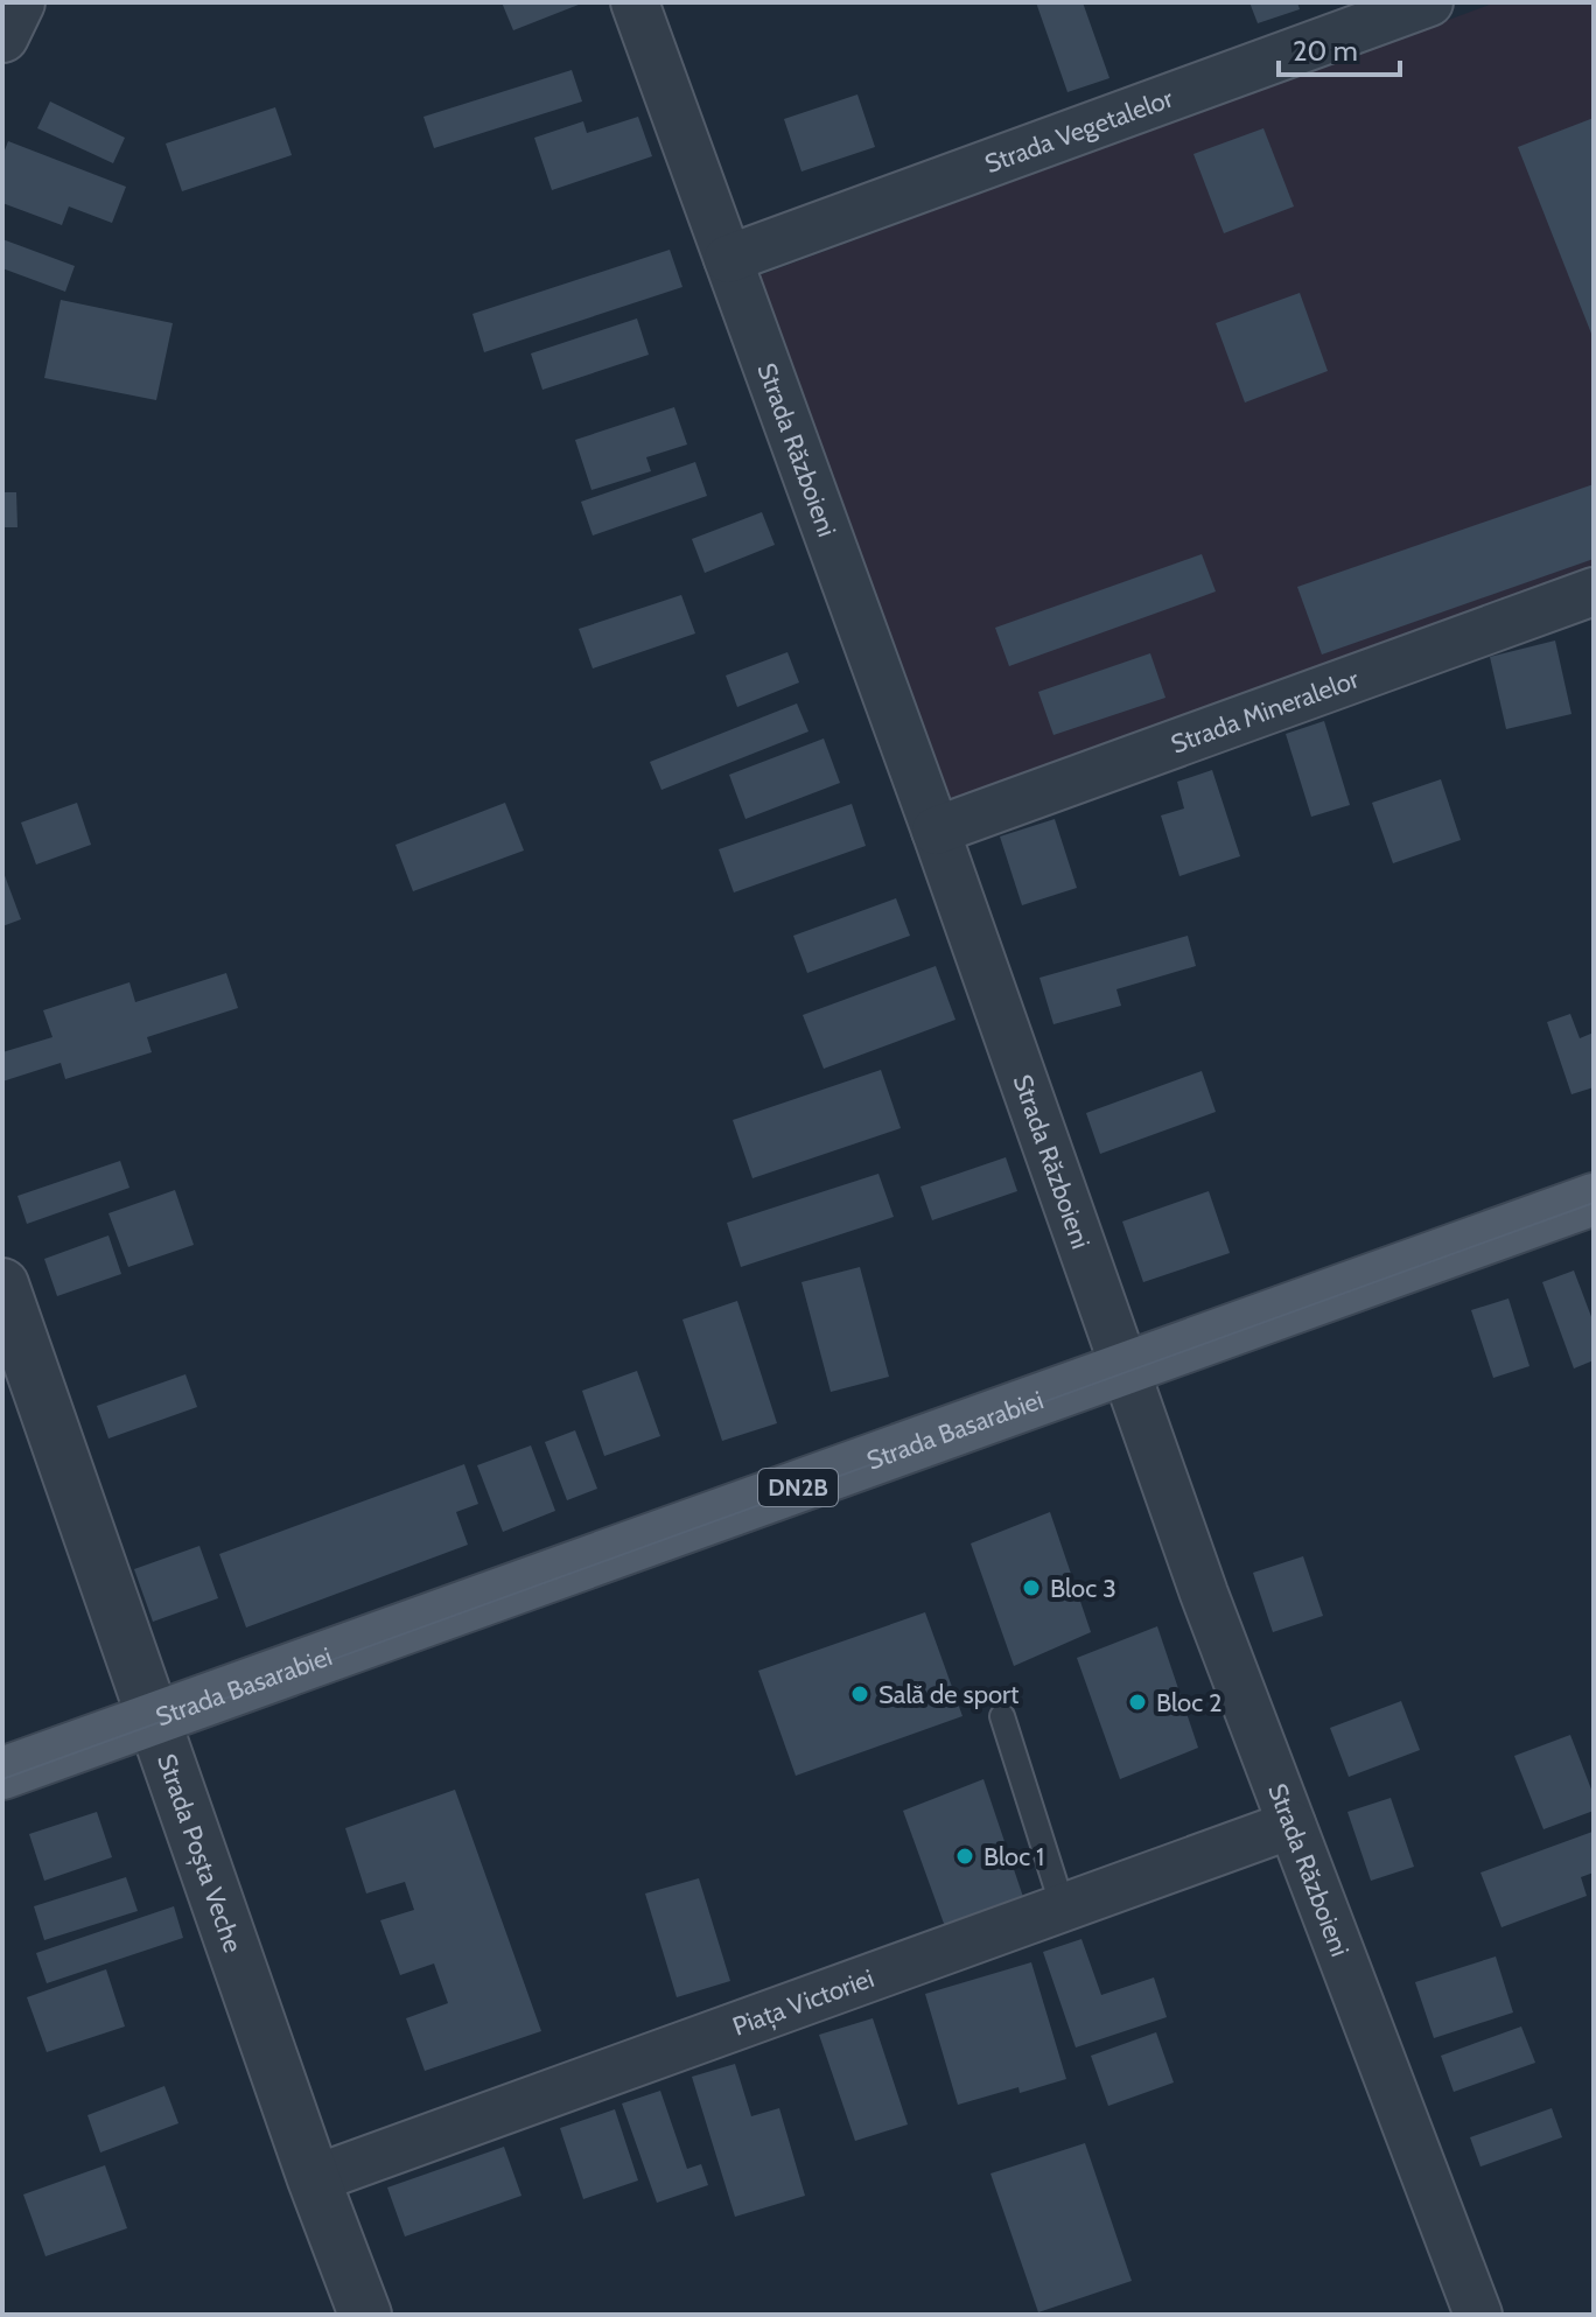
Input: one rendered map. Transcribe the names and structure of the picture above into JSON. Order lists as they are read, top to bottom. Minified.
{"streets":{"main road":["Strada Basarabiei","DN2B"],"street":["Strada Vegetalelor","Strada Războieni","Strada Mineralelor","Strada Poșta Veche","Piața Victoriei"]},"crossings":[["Strada Vegetalelor","Strada Războieni"],["Strada Războieni","Strada Mineralelor"],["Strada Războieni","Strada Basarabiei"],["Strada Războieni","Piața Victoriei"],["Strada Basarabiei","Strada Poșta Veche"],["Strada Poșta Veche","Piața Victoriei"]],"places":["Bloc 3","Sală de sport","Bloc 2","Bloc 1"],"scale_bar":"20 m"}
